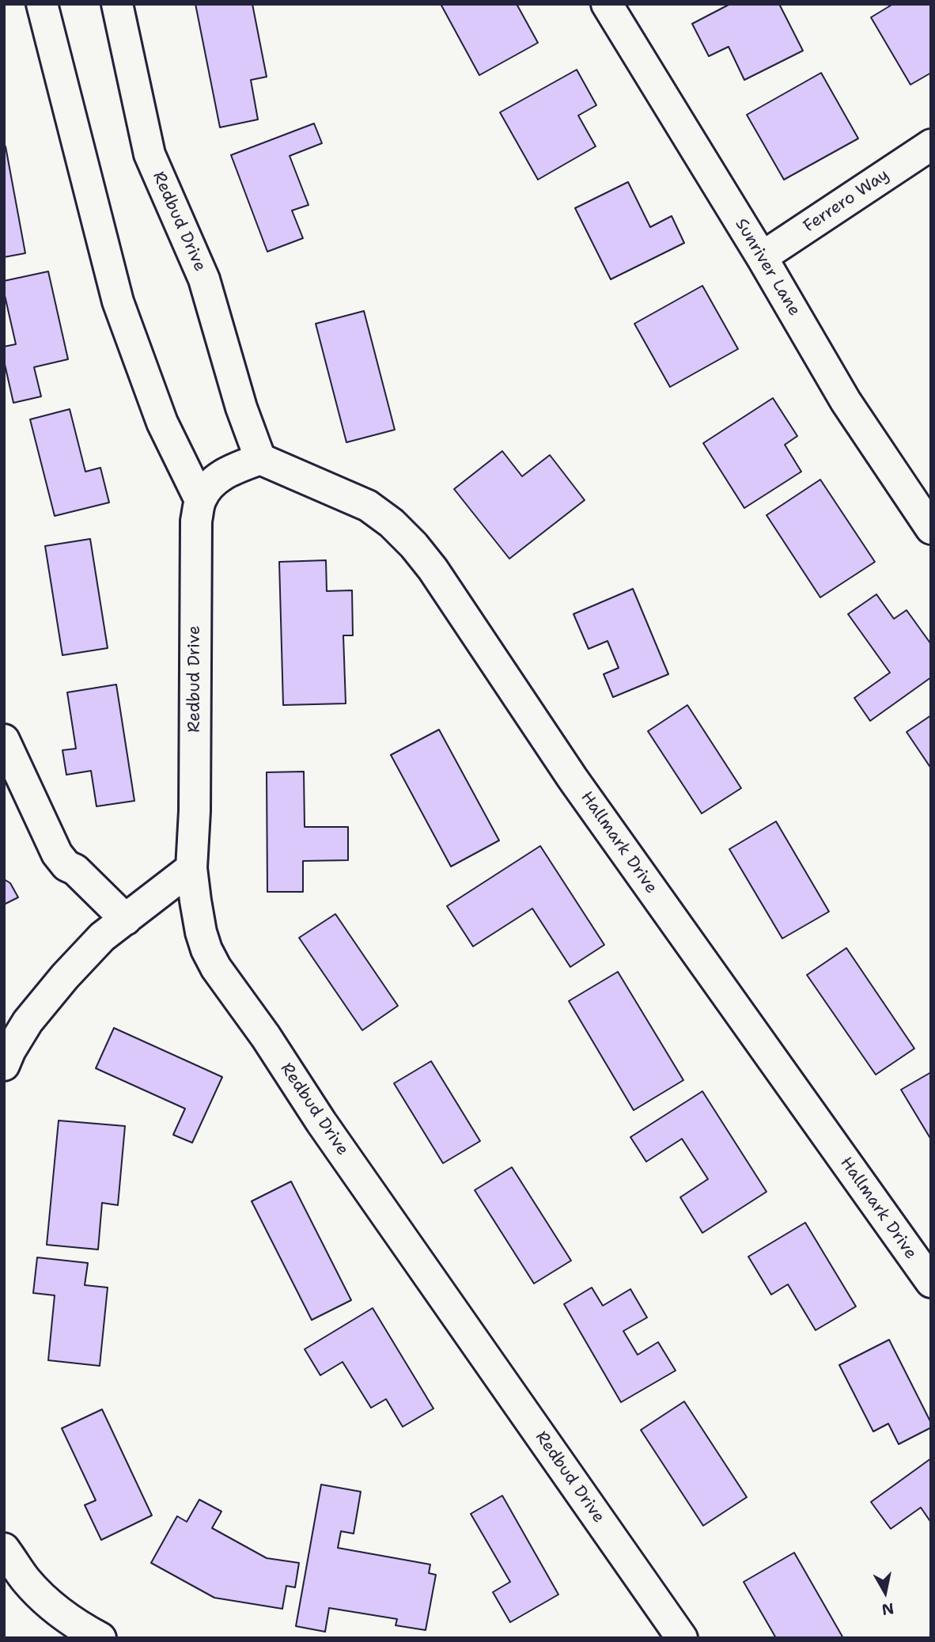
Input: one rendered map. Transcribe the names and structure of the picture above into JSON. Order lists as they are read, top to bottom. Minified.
{"streets":{"street":["Ferrero Way","Redbud Drive","Sunriver Lane","Hallmark Drive"]},"crossings":[["Ferrero Way","Sunriver Lane"],["Redbud Drive","Hallmark Drive"]],"north":"bottom"}
